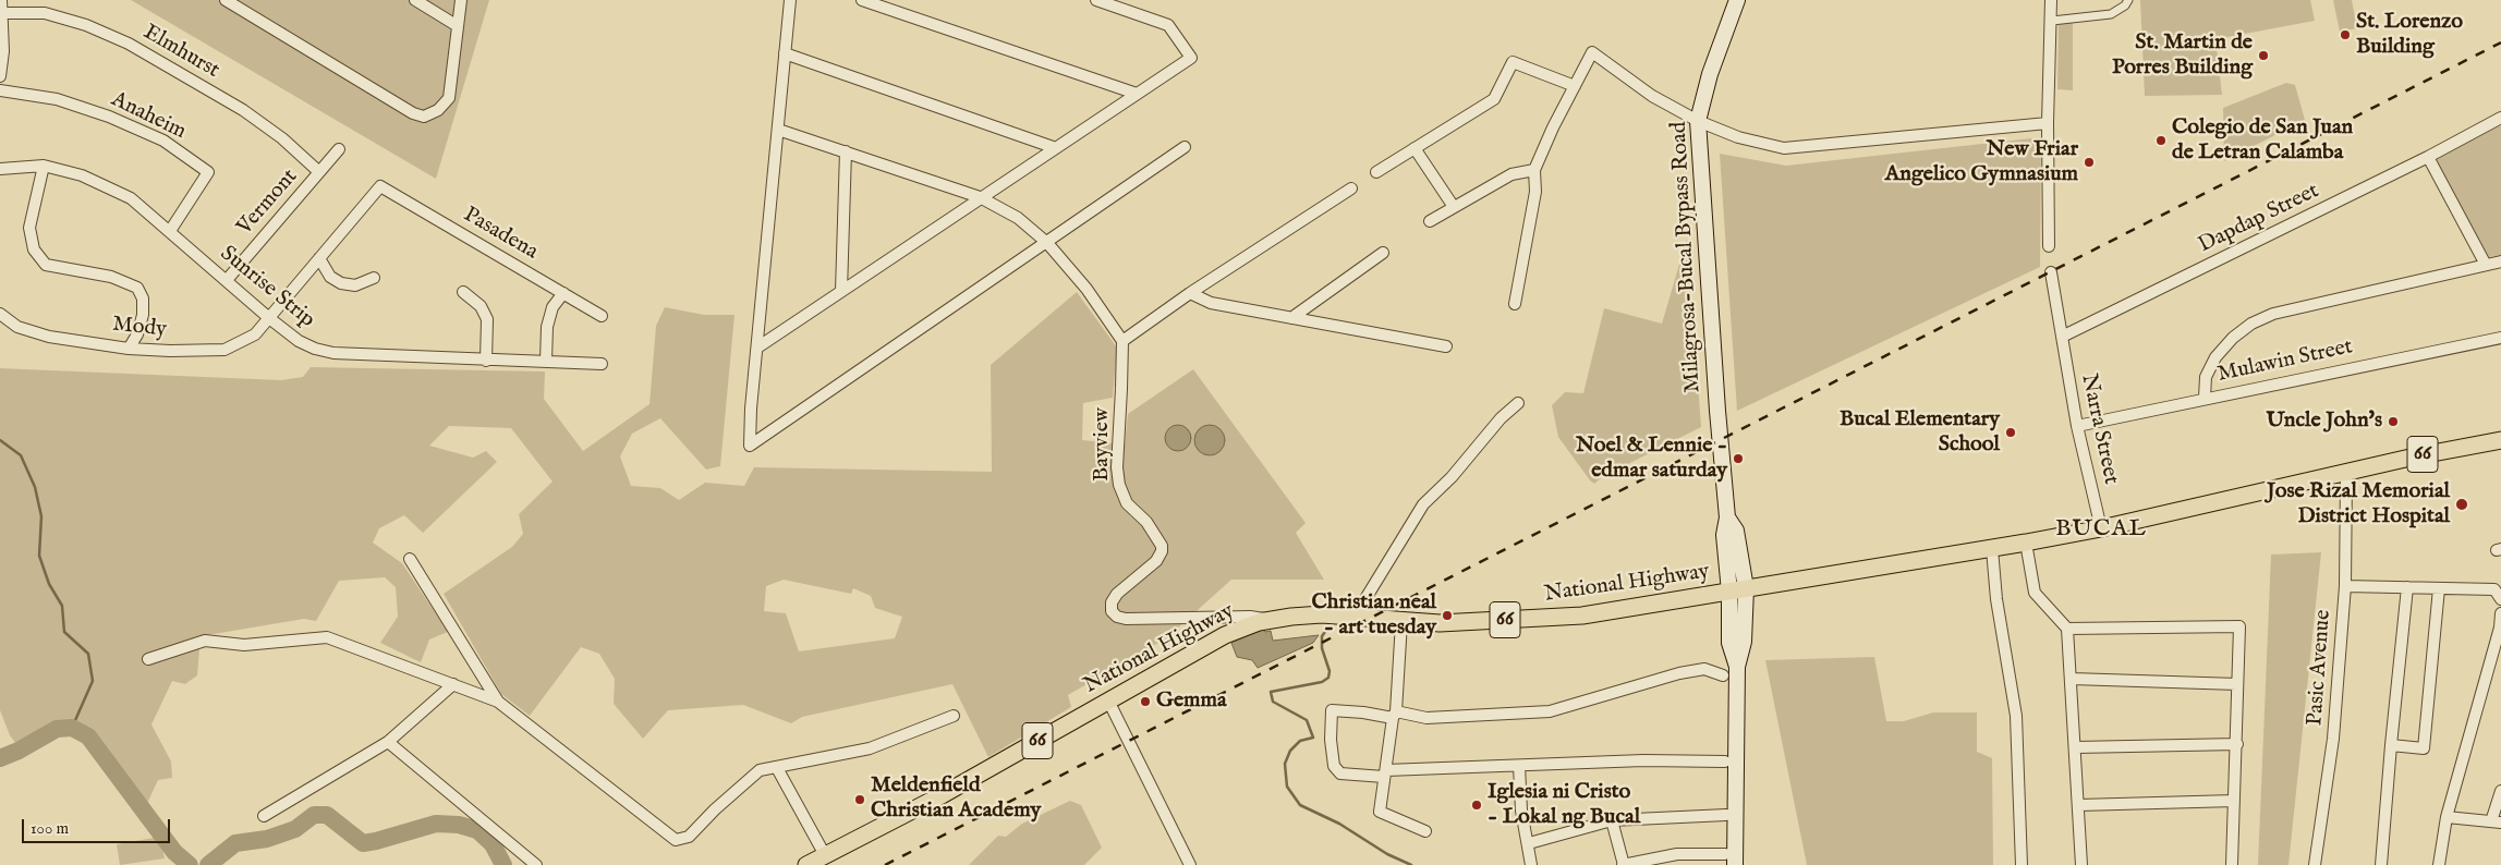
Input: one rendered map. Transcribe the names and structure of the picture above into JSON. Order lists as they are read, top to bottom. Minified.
{"streets":{"main road":["Milagrosa-Bucal Bypass Road","66","National Highway"],"street":["Elmhurst","Anaheim","Vermont","Dapdap Street","Pasadena","Sunrise Strip","Mody","Mulawin Street","Narra Street","Bayview","Pasic Avenue"]},"crossings":[["Elmhurst","Vermont"],["Anaheim","Sunrise Strip"],["Vermont","Sunrise Strip"],["Dapdap Street","Narra Street"],["Pasadena","Mody"],["Milagrosa-Bucal Bypass Road","National Highway"],["Sunrise Strip","Mody"],["Mulawin Street","Narra Street"],["Narra Street","National Highway"],["Bayview","National Highway"],["National Highway","Pasic Avenue"]],"districts":["BUCAL"],"places":["St. Lorenzo Building","St. Martin de Porres Building","Colegio de San Juan de Letran Calamba","New Friar Angelico Gymnasium","Uncle John's","Bucal Elementary School","Noel & Lennie - edmar saturday","Jose Rizal Memorial District Hospital","Christian neal - art tuesday","Gemma","Meldenfield Christian Academy","Iglesia ni Cristo - Lokal ng Bucal"],"scale_bar":"100 m"}
